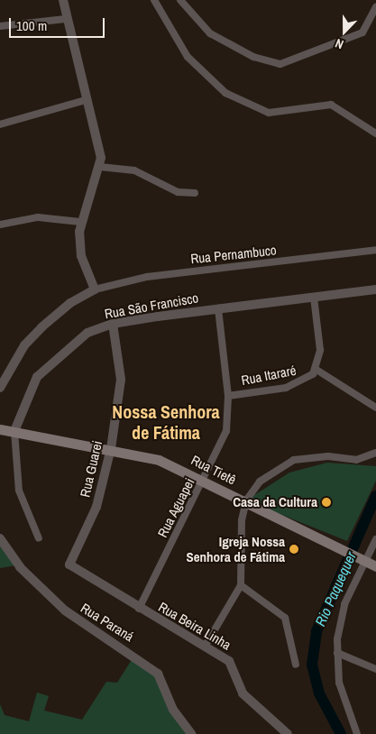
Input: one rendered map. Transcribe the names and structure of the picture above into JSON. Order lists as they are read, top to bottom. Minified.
{"streets":{"main road":["Rua Tietê"],"street":["Rua Pernambuco","Rua São Francisco","Rua Itararé","Rua Guarei","Rua Aguapei","Rua Paraná","Rua Beira Linha"]},"crossings":[["Rua São Francisco","Rua Itararé"],["Rua São Francisco","Rua Guarei"],["Rua São Francisco","Rua Tietê"],["Rua São Francisco","Rua Aguapei"],["Rua Itararé","Rua Aguapei"],["Rua Guarei","Rua Tietê"],["Rua Guarei","Rua Beira Linha"],["Rua Tietê","Rua Aguapei"],["Rua Aguapei","Rua Beira Linha"]],"districts":["Nossa Senhora de Fátima"],"water":["Rio Paquequer"],"places":["Casa da Cultura","Igreja Nossa Senhora de Fátima"],"scale_bar":"100 m","north":"bottom"}
